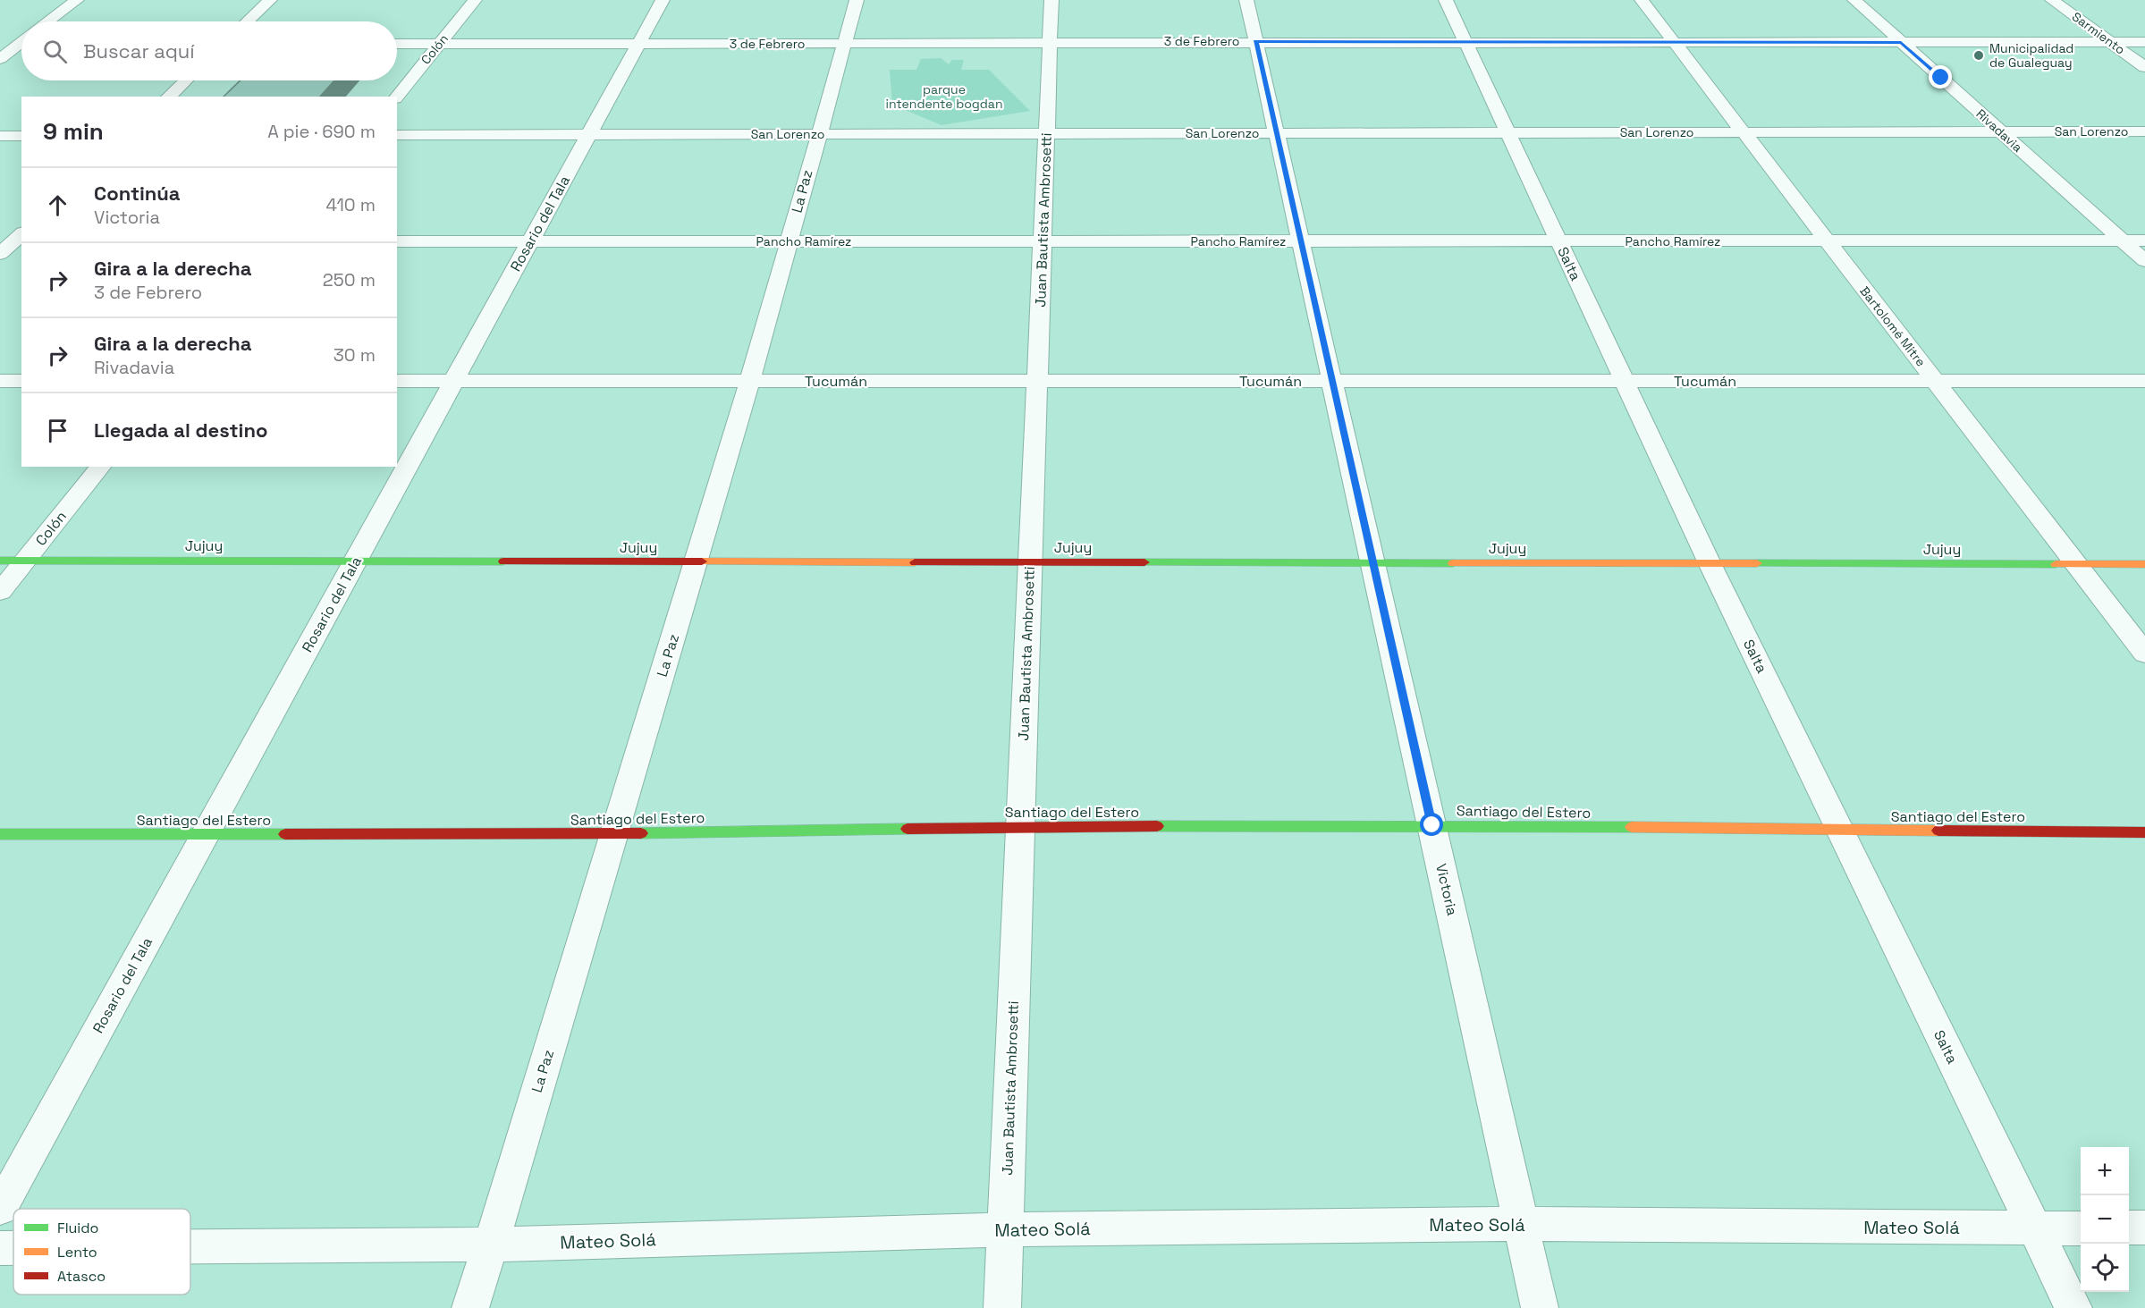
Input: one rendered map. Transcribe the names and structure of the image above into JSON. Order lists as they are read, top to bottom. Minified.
{"streets":{"street":["Sarmiento","3 de Febrero","Colón","Rivadavia","San Lorenzo","La Paz","Juan Bautista Ambrosetti","Rosario del Tala","Pancho Ramírez","Salta","Bartolomé Mitre","Tucumán","Jujuy","Santiago del Estero","Victoria","Mateo Solá"]},"crossings":[["Sarmiento","3 de Febrero"],["3 de Febrero","Colón"],["3 de Febrero","Rivadavia"],["3 de Febrero","La Paz"],["3 de Febrero","Juan Bautista Ambrosetti"],["3 de Febrero","Rosario del Tala"],["3 de Febrero","Salta"],["3 de Febrero","Bartolomé Mitre"],["3 de Febrero","Victoria"],["Colón","Jujuy"],["Rivadavia","San Lorenzo"],["Rivadavia","Pancho Ramírez"],["San Lorenzo","La Paz"],["San Lorenzo","Juan Bautista Ambrosetti"],["San Lorenzo","Rosario del Tala"],["San Lorenzo","Salta"],["San Lorenzo","Bartolomé Mitre"],["San Lorenzo","Victoria"],["La Paz","Pancho Ramírez"],["La Paz","Tucumán"],["La Paz","Jujuy"],["La Paz","Santiago del Estero"],["La Paz","Mateo Solá"],["Juan Bautista Ambrosetti","Pancho Ramírez"],["Juan Bautista Ambrosetti","Tucumán"],["Juan Bautista Ambrosetti","Jujuy"],["Juan Bautista Ambrosetti","Santiago del Estero"],["Juan Bautista Ambrosetti","Mateo Solá"],["Rosario del Tala","Pancho Ramírez"],["Rosario del Tala","Tucumán"],["Rosario del Tala","Jujuy"],["Rosario del Tala","Santiago del Estero"],["Pancho Ramírez","Salta"],["Pancho Ramírez","Bartolomé Mitre"],["Pancho Ramírez","Victoria"],["Salta","Tucumán"],["Salta","Jujuy"],["Salta","Santiago del Estero"],["Salta","Mateo Solá"],["Bartolomé Mitre","Tucumán"],["Bartolomé Mitre","Jujuy"],["Tucumán","Victoria"],["Jujuy","Victoria"],["Santiago del Estero","Victoria"],["Victoria","Mateo Solá"]],"parks":["parque intendente bogdan"],"places":["Municipalidad de Gualeguay"],"legend":["Fluido","Lento","Atasco"],"page":{"search":"Buscar aquí","heading":["9 min","A pie · 690 m"],"list":[["Continúa","Victoria","410 m"],["Gira a la derecha","3 de Febrero","250 m"],["Gira a la derecha","Rivadavia","30 m"],"Llegada al destino"],"map_buttons":["+","−"]}}
